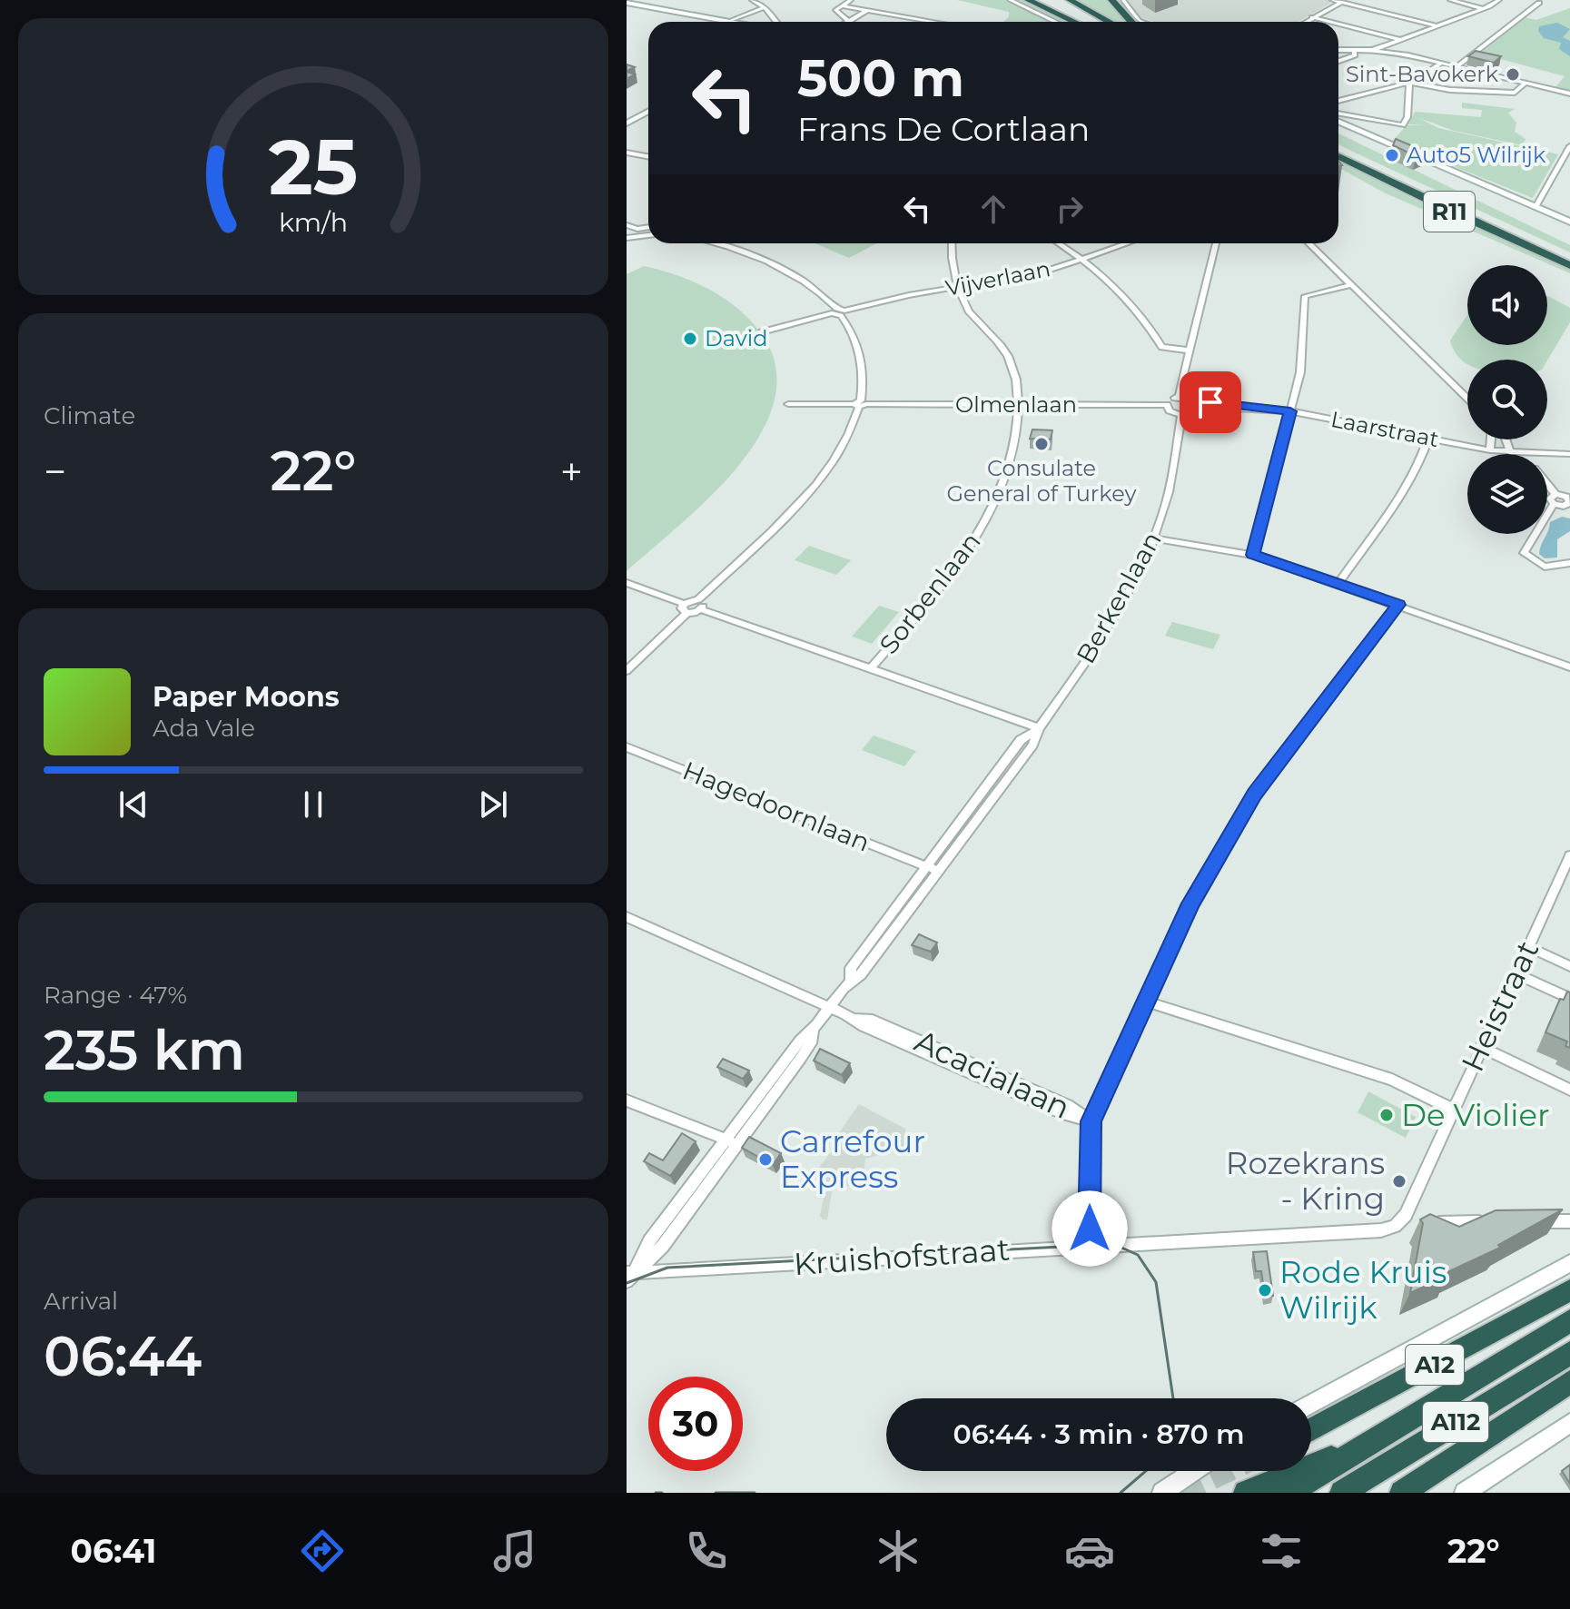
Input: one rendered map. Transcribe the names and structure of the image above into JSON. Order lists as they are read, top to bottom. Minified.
{"streets":{"highway":["R11","A12","A112"],"street":["Vijverlaan","Olmenlaan","Laarstraat","Sorbenlaan","Berkenlaan","Hagedoornlaan","Heistraat","Acacialaan","Kruishofstraat"]},"crossings":[["Vijverlaan","Sorbenlaan"],["Olmenlaan","Sorbenlaan"],["Berkenlaan","Hagedoornlaan"],["Berkenlaan","Acacialaan"],["Berkenlaan","Kruishofstraat"],["Heistraat","Kruishofstraat"]],"places":["Sint-Bavokerk","Auto5 Wilrijk","David","Consulate General of Turkey","De Violier","Carrefour Express","Rozekrans - Kring","Rode Kruis Wilrijk"],"page":{"turn":["500 m","Frans De Cortlaan"],"tile":["Climate",["Range · 47%","235 km"],["Arrival","06:44"]],"heat":["−","22°","+"],"song":["Paper Moons","Ada Vale"],"limit":"30","trip":"06:44 · 3 min · 870 m","tabs":["06:41","22°"],"gauge":["25","km/h"]}}
